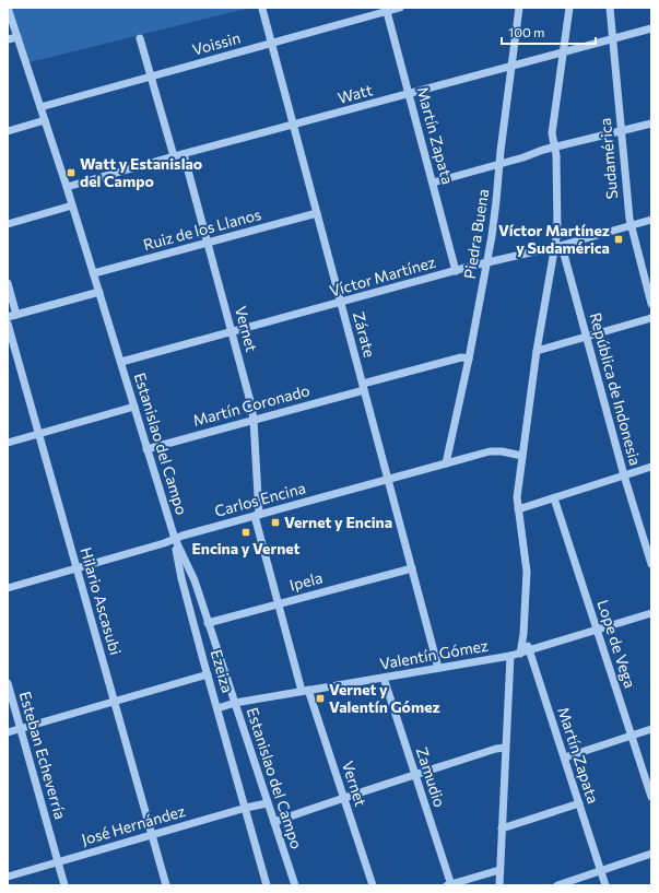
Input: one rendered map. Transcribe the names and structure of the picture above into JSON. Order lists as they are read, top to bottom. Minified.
{"streets":{"street":["Voissin","Watt","Martín Zapata","Sudamérica","Ruiz de los Llanos","Piedra Buena","Víctor Martínez","Vernet","Zárate","República de Indonesia","Martín Coronado","Estanislao del Campo","Carlos Encina","Ipela","Hilario Ascasubi","Lope de Vega","Valentín Gómez","Ezeiza","Esteban Echeverría","Zamudio","José Hernández"]},"crossings":[["Voissin","Martín Zapata"],["Voissin","Zárate"],["Voissin","Estanislao del Campo"],["Watt","Martín Zapata"],["Watt","Sudamérica"],["Watt","Piedra Buena"],["Watt","Vernet"],["Watt","Zárate"],["Watt","Estanislao del Campo"],["Martín Zapata","Víctor Martínez"],["Martín Zapata","Valentín Gómez"],["Sudamérica","Víctor Martínez"],["Ruiz de los Llanos","Vernet"],["Ruiz de los Llanos","Zárate"],["Ruiz de los Llanos","Estanislao del Campo"],["Piedra Buena","Víctor Martínez"],["Piedra Buena","Martín Coronado"],["Piedra Buena","Carlos Encina"],["Víctor Martínez","Vernet"],["Víctor Martínez","Zárate"],["Víctor Martínez","República de Indonesia"],["Víctor Martínez","Estanislao del Campo"],["Vernet","Martín Coronado"],["Vernet","Carlos Encina"],["Vernet","Ipela"],["Vernet","Valentín Gómez"],["Zárate","Martín Coronado"],["Zárate","Carlos Encina"],["Zárate","Ipela"],["Zárate","Valentín Gómez"],["Martín Coronado","Estanislao del Campo"],["Estanislao del Campo","Carlos Encina"],["Estanislao del Campo","Ipela"],["Estanislao del Campo","Valentín Gómez"],["Estanislao del Campo","Ezeiza"],["Estanislao del Campo","José Hernández"],["Carlos Encina","Hilario Ascasubi"],["Carlos Encina","Ezeiza"],["Hilario Ascasubi","José Hernández"],["Lope de Vega","Valentín Gómez"],["Valentín Gómez","Ezeiza"],["Valentín Gómez","Zamudio"],["Ezeiza","José Hernández"],["Esteban Echeverría","José Hernández"]],"places":{"transit":["Watt y Estanislao del Campo","Víctor Martínez y Sudamérica","Vernet y Encina","Encina y Vernet","Vernet y Valentín Gómez"]},"scale_bar":"100 m"}
